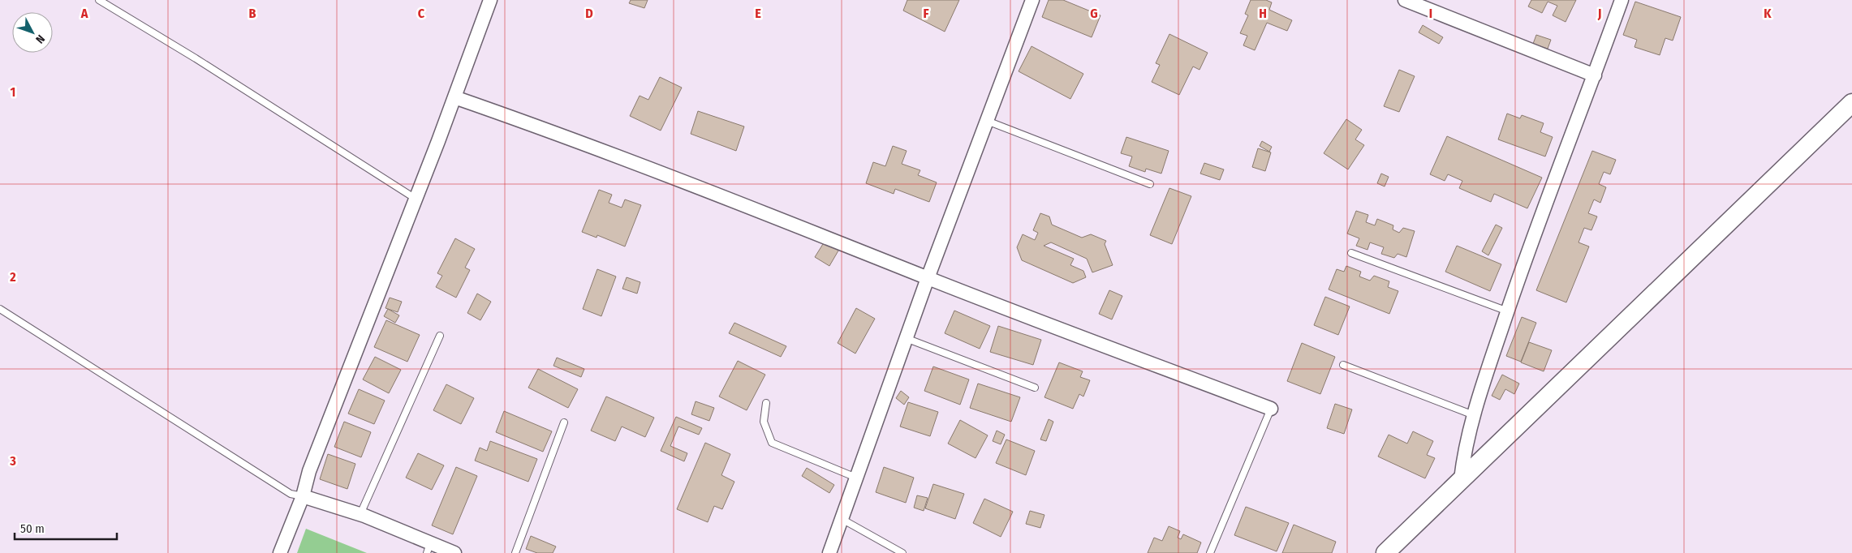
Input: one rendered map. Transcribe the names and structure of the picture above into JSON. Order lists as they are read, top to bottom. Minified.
{"scale_bar":"50 m","north":"bottom right","grid":{"columns":["A","B","C","D","E","F","G","H","I","J","K"],"rows":["1","2","3"]}}
